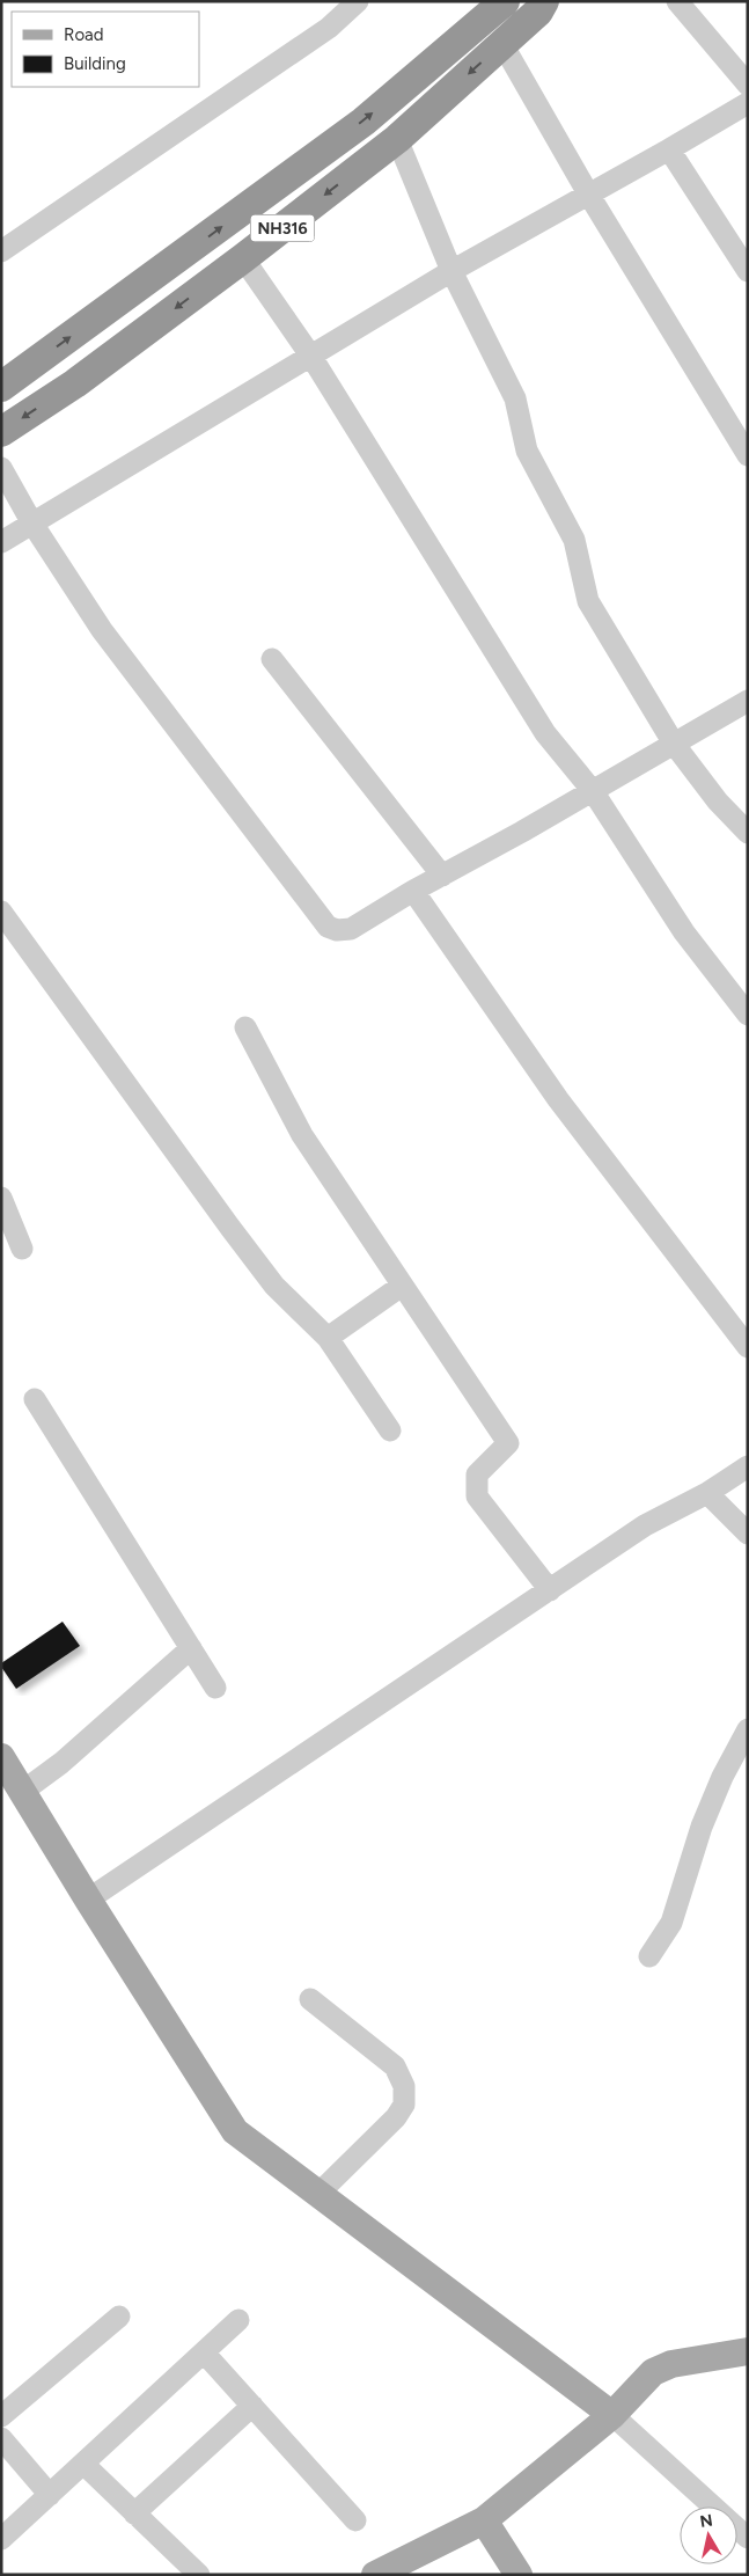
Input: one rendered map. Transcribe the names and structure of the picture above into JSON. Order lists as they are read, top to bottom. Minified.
{"streets":{"highway":["NH316"]},"legend":["Road","Building"],"north":"top"}
